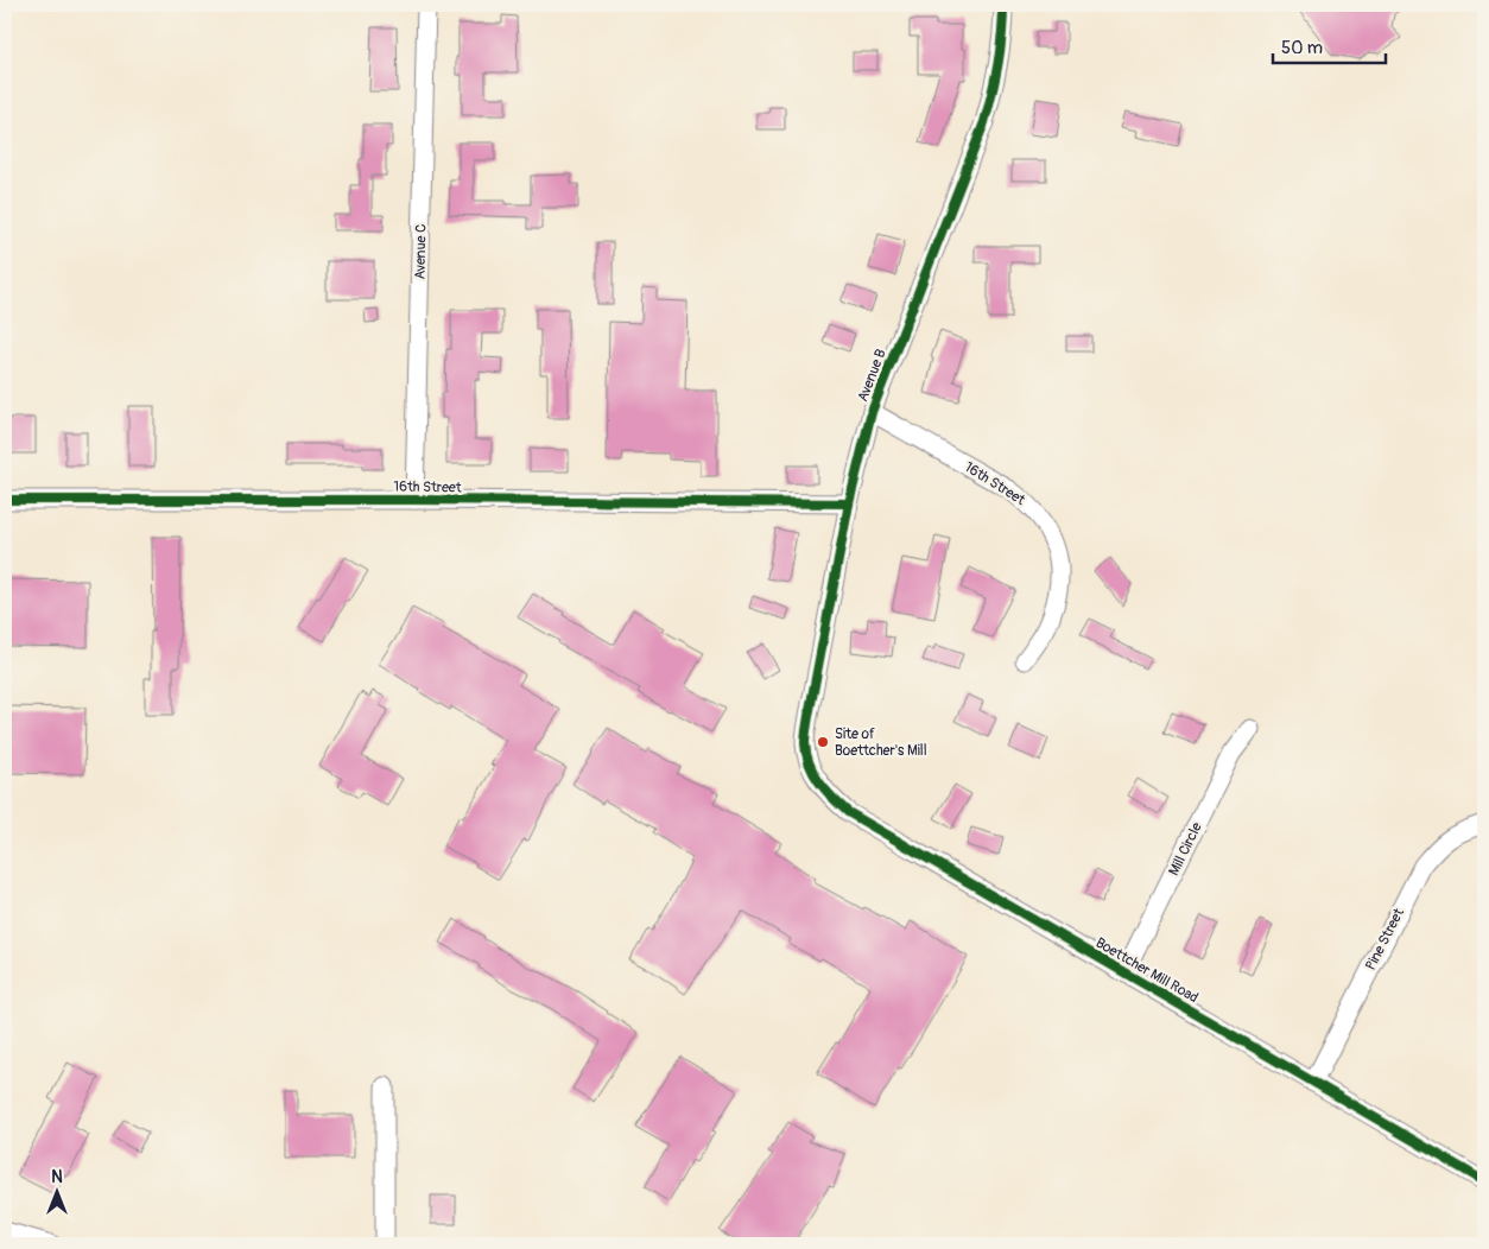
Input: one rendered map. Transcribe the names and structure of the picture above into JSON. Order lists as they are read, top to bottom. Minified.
{"streets":{"street":["Avenue C","Avenue B","16th Street","Mill Circle","Pine Street","Boettcher Mill Road"]},"crossings":[["Avenue C","16th Street"],["Avenue B","16th Street"],["Avenue B","Boettcher Mill Road"],["Mill Circle","Boettcher Mill Road"],["Pine Street","Boettcher Mill Road"]],"places":["Site of Boettcher's Mill"],"scale_bar":"50 m","north":"top"}
